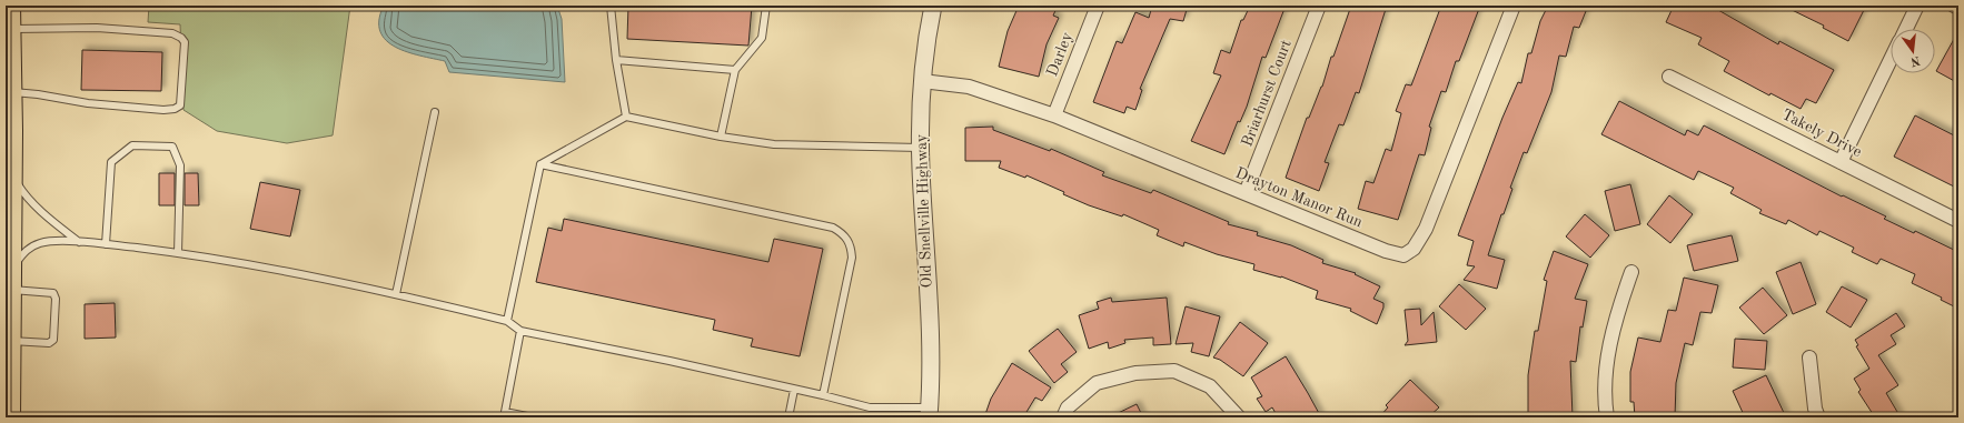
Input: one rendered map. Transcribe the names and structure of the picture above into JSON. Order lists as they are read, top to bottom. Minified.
{"streets":{"street":["Darley","Briarhurst Court","Takely Drive","Drayton Manor Run","Old Snellville Highway"]},"crossings":[["Darley","Drayton Manor Run"],["Briarhurst Court","Drayton Manor Run"],["Drayton Manor Run","Old Snellville Highway"]],"north":"bottom"}
